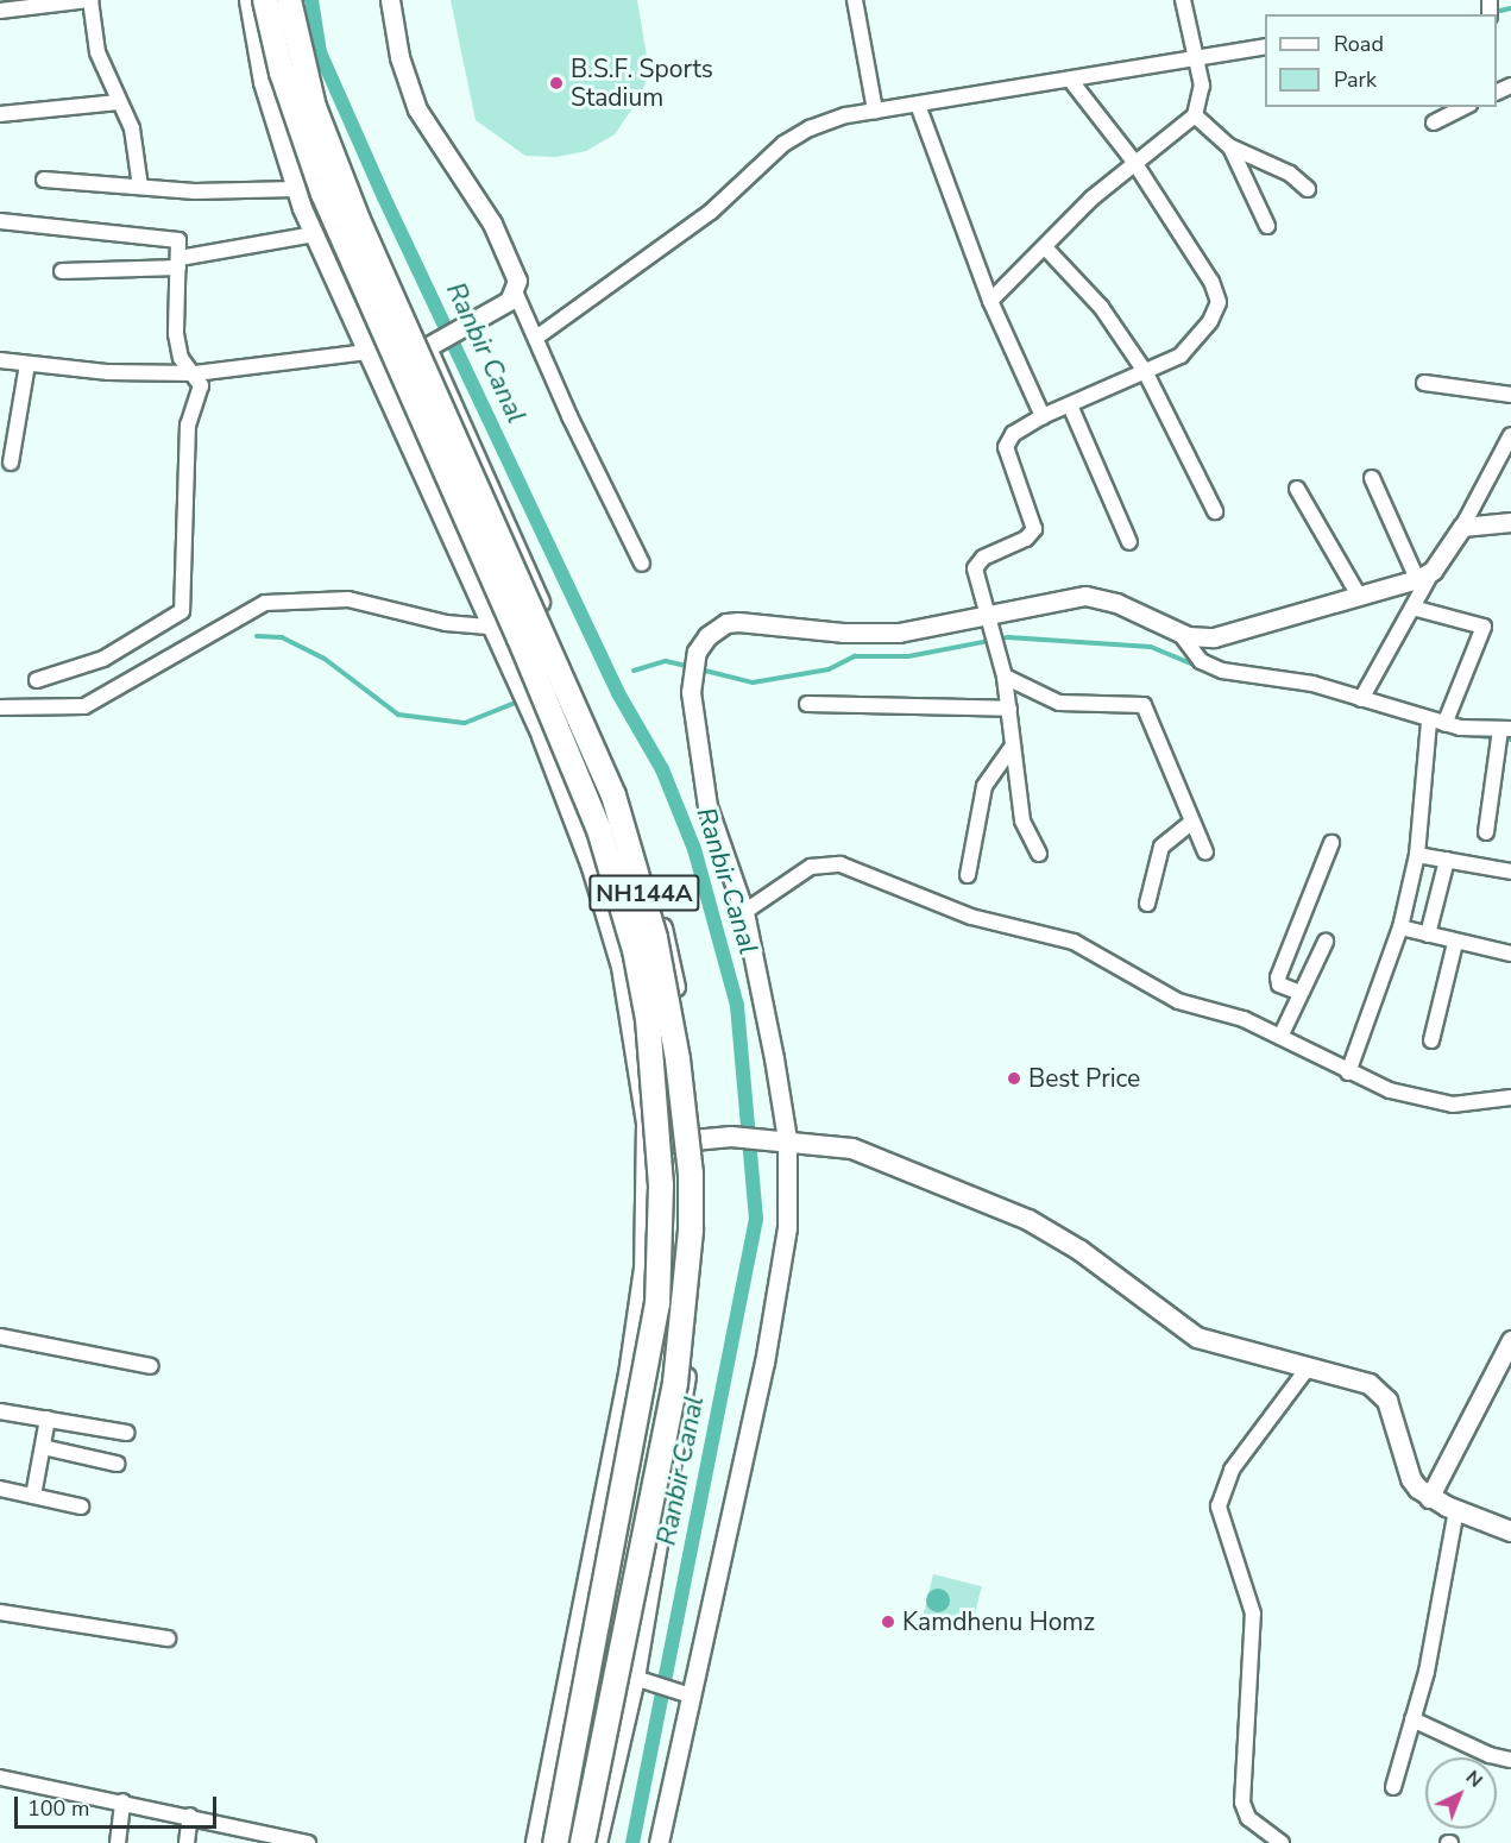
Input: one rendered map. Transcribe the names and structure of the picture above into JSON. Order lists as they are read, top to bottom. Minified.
{"streets":{"highway":["NH144A"]},"water":["Ranbir Canal"],"places":["B.S.F. Sports Stadium","Best Price","Kamdhenu Homz"],"legend":["Road","Park"],"scale_bar":"100 m","north":"top right"}
